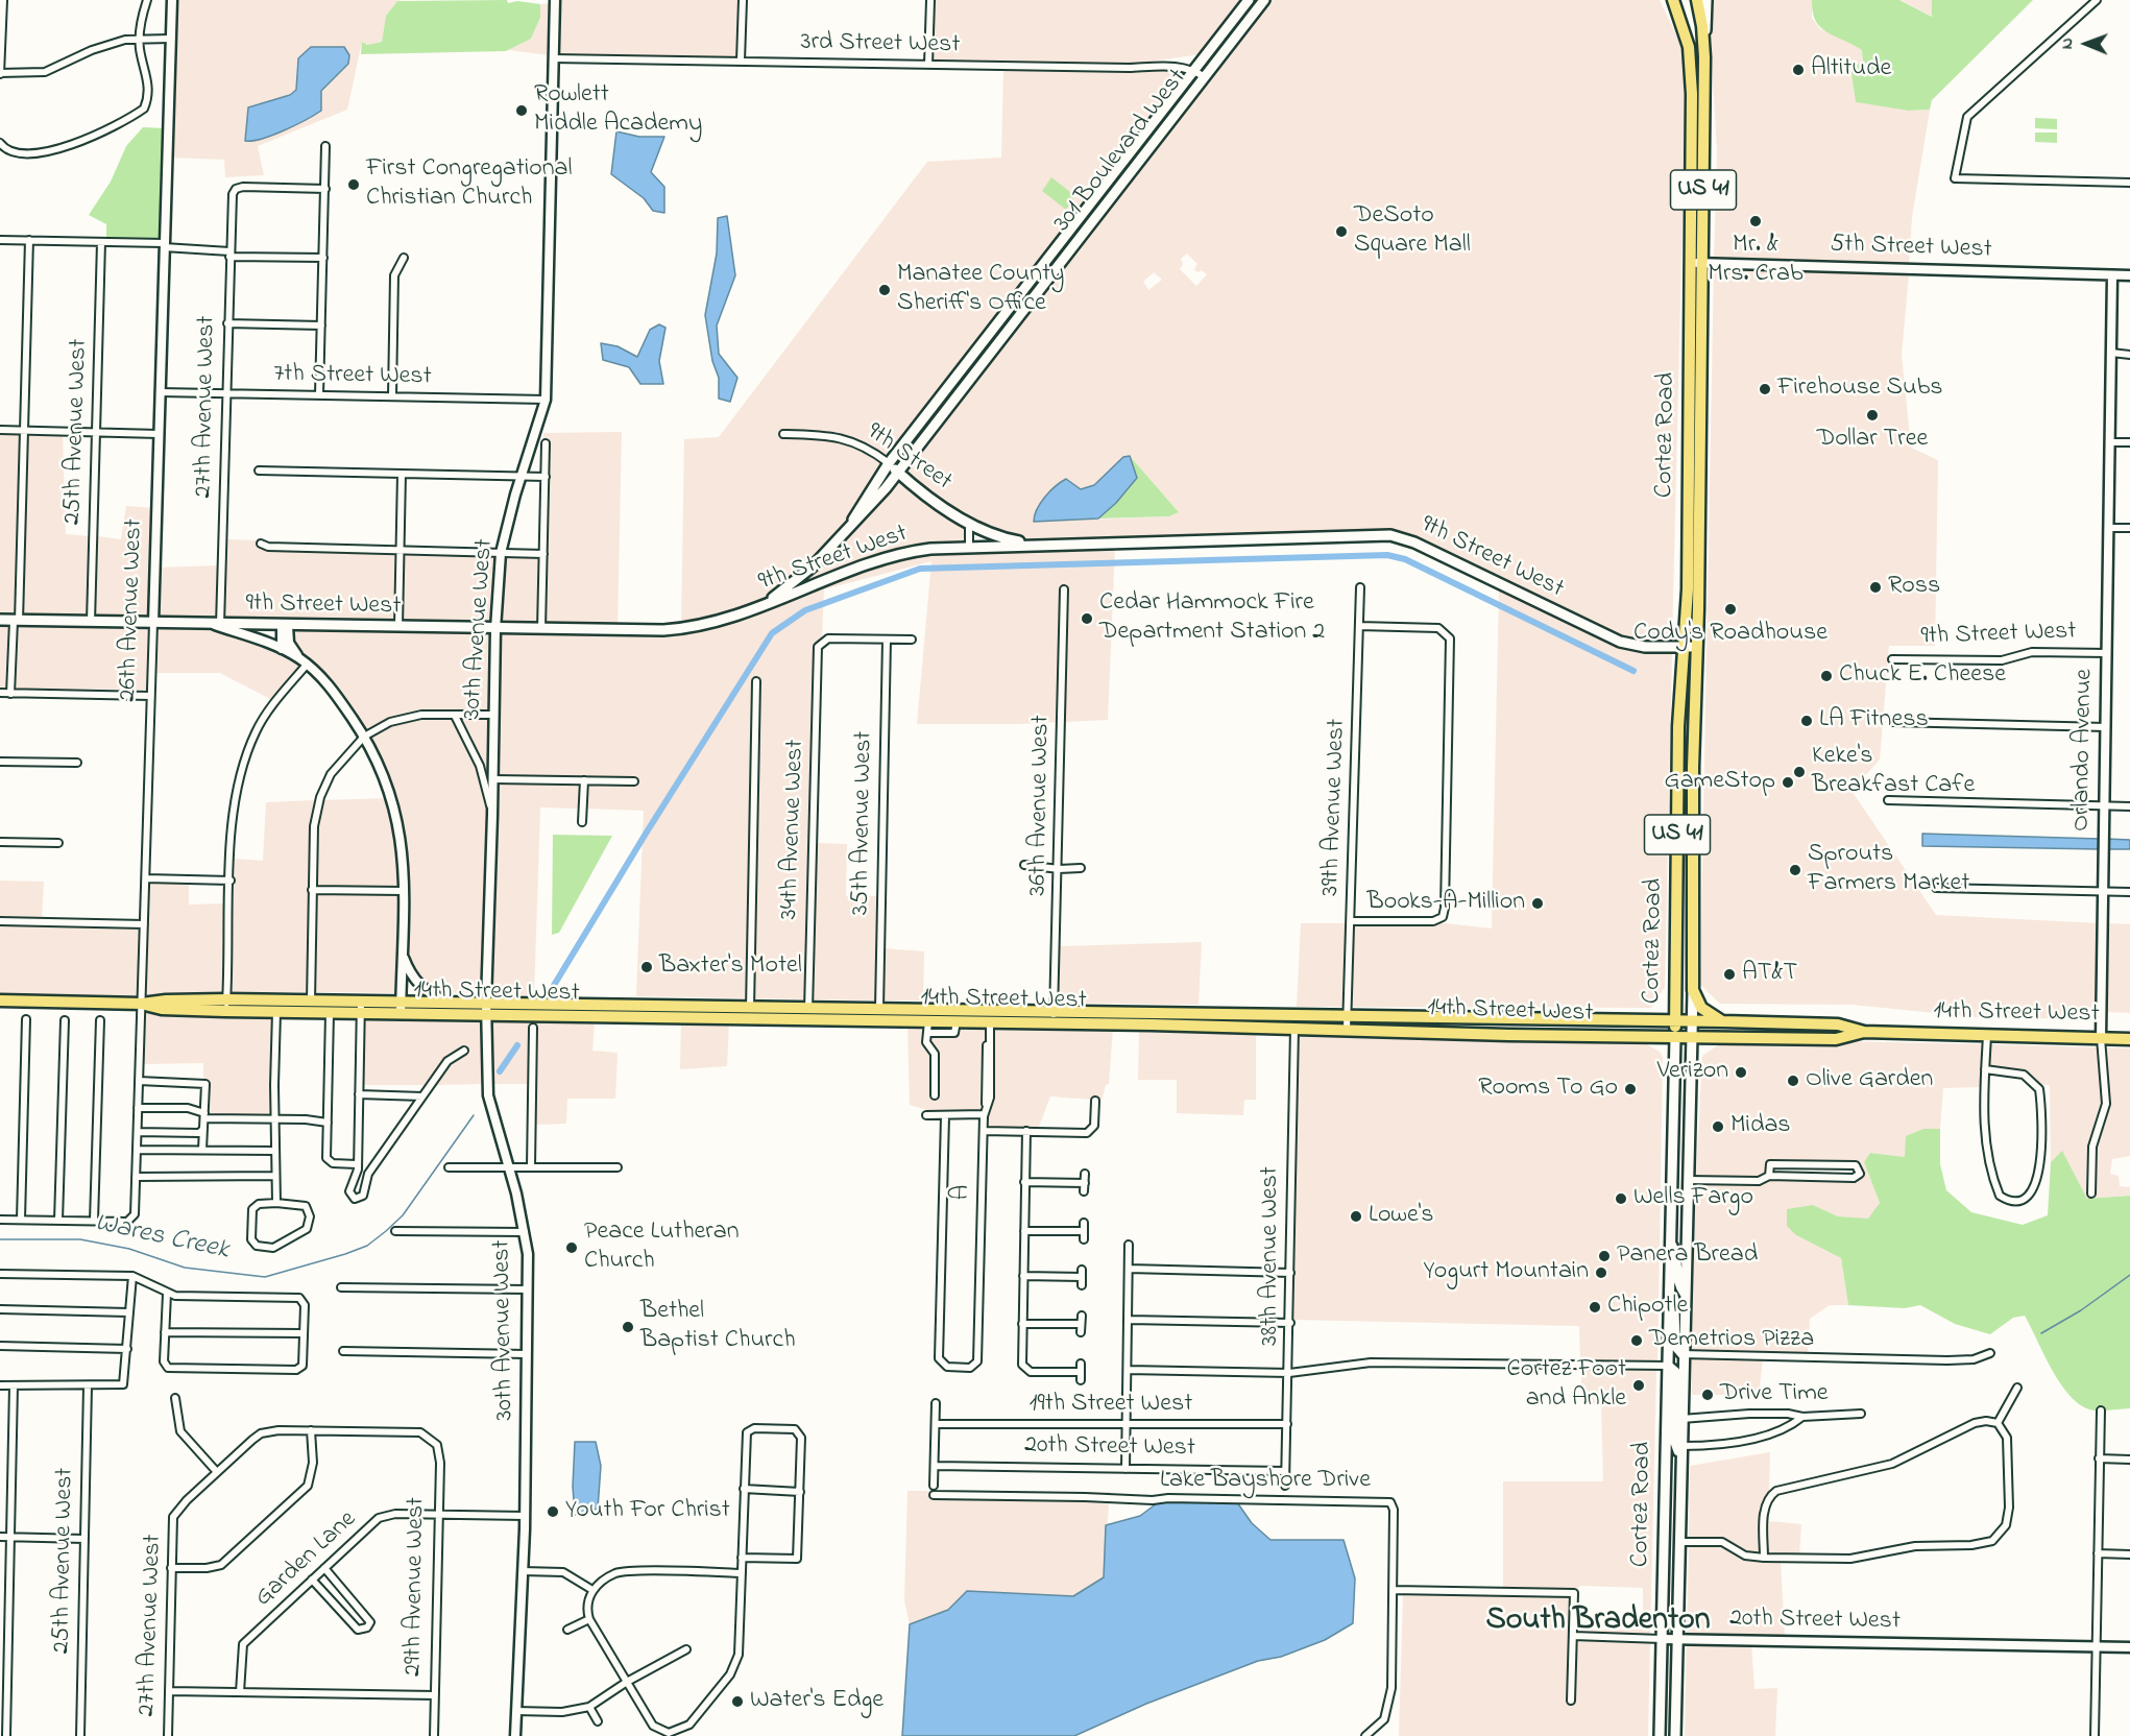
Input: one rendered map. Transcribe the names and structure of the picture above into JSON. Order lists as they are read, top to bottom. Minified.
{"streets":{"main road":["301 Boulevard West","US 41","Cortez Road","9th Street","9th Street West","14th Street West"],"street":["3rd Street West","5th Street West","7th Street West","27th Avenue West","25th Avenue West","26th Avenue West","30th Avenue West","Orlando Avenue","36th Avenue West","39th Avenue West","35th Avenue West","34th Avenue West","A","38th Avenue West","19th Street West","20th Street West","Lake Bayshore Drive","Garden Lane","29th Avenue West"]},"crossings":[["3rd Street West","301 Boulevard West"],["3rd Street West","30th Avenue West"],["301 Boulevard West","9th Street"],["301 Boulevard West","9th Street West"],["5th Street West","Cortez Road"],["5th Street West","Orlando Avenue"],["7th Street West","27th Avenue West"],["7th Street West","26th Avenue West"],["7th Street West","30th Avenue West"],["27th Avenue West","9th Street West"],["25th Avenue West","9th Street West"],["Cortez Road","9th Street West"],["Cortez Road","14th Street West"],["Cortez Road","20th Street West"],["9th Street","9th Street West"],["9th Street West","26th Avenue West"],["9th Street West","30th Avenue West"],["9th Street West","Orlando Avenue"],["26th Avenue West","14th Street West"],["30th Avenue West","14th Street West"],["30th Avenue West","Garden Lane"],["Orlando Avenue","14th Street West"],["36th Avenue West","14th Street West"],["39th Avenue West","14th Street West"],["35th Avenue West","34th Avenue West"],["35th Avenue West","14th Street West"],["34th Avenue West","14th Street West"],["14th Street West","A"],["14th Street West","38th Avenue West"],["38th Avenue West","19th Street West"],["38th Avenue West","20th Street West"],["Garden Lane","29th Avenue West"]],"districts":["South Bradenton"],"water":["Wares Creek"],"places":["Altitude","Rowlett Middle Academy","First Congregational Christian Church","Mr. & Mrs. Crab","DeSoto Square Mall","Manatee County Sheriff's Office","Firehouse Subs","Dollar Tree","Ross","Cody's Roadhouse","Cedar Hammock Fire Department Station 2","Chuck E. Cheese","LA Fitness","Keke's Breakfast Cafe","GameStop","Sprouts Farmers Market","Books-A-Million","Baxter's Motel","AT&T","Verizon","Olive Garden","Rooms To Go","Midas","Wells Fargo","Lowe's","Peace Lutheran Church","Panera Bread","Yogurt Mountain","Chipotle","Bethel Baptist Church","Demetrios Pizza","Cortez Foot and Ankle","Drive Time","Youth For Christ","Water's Edge"],"north":"left"}
